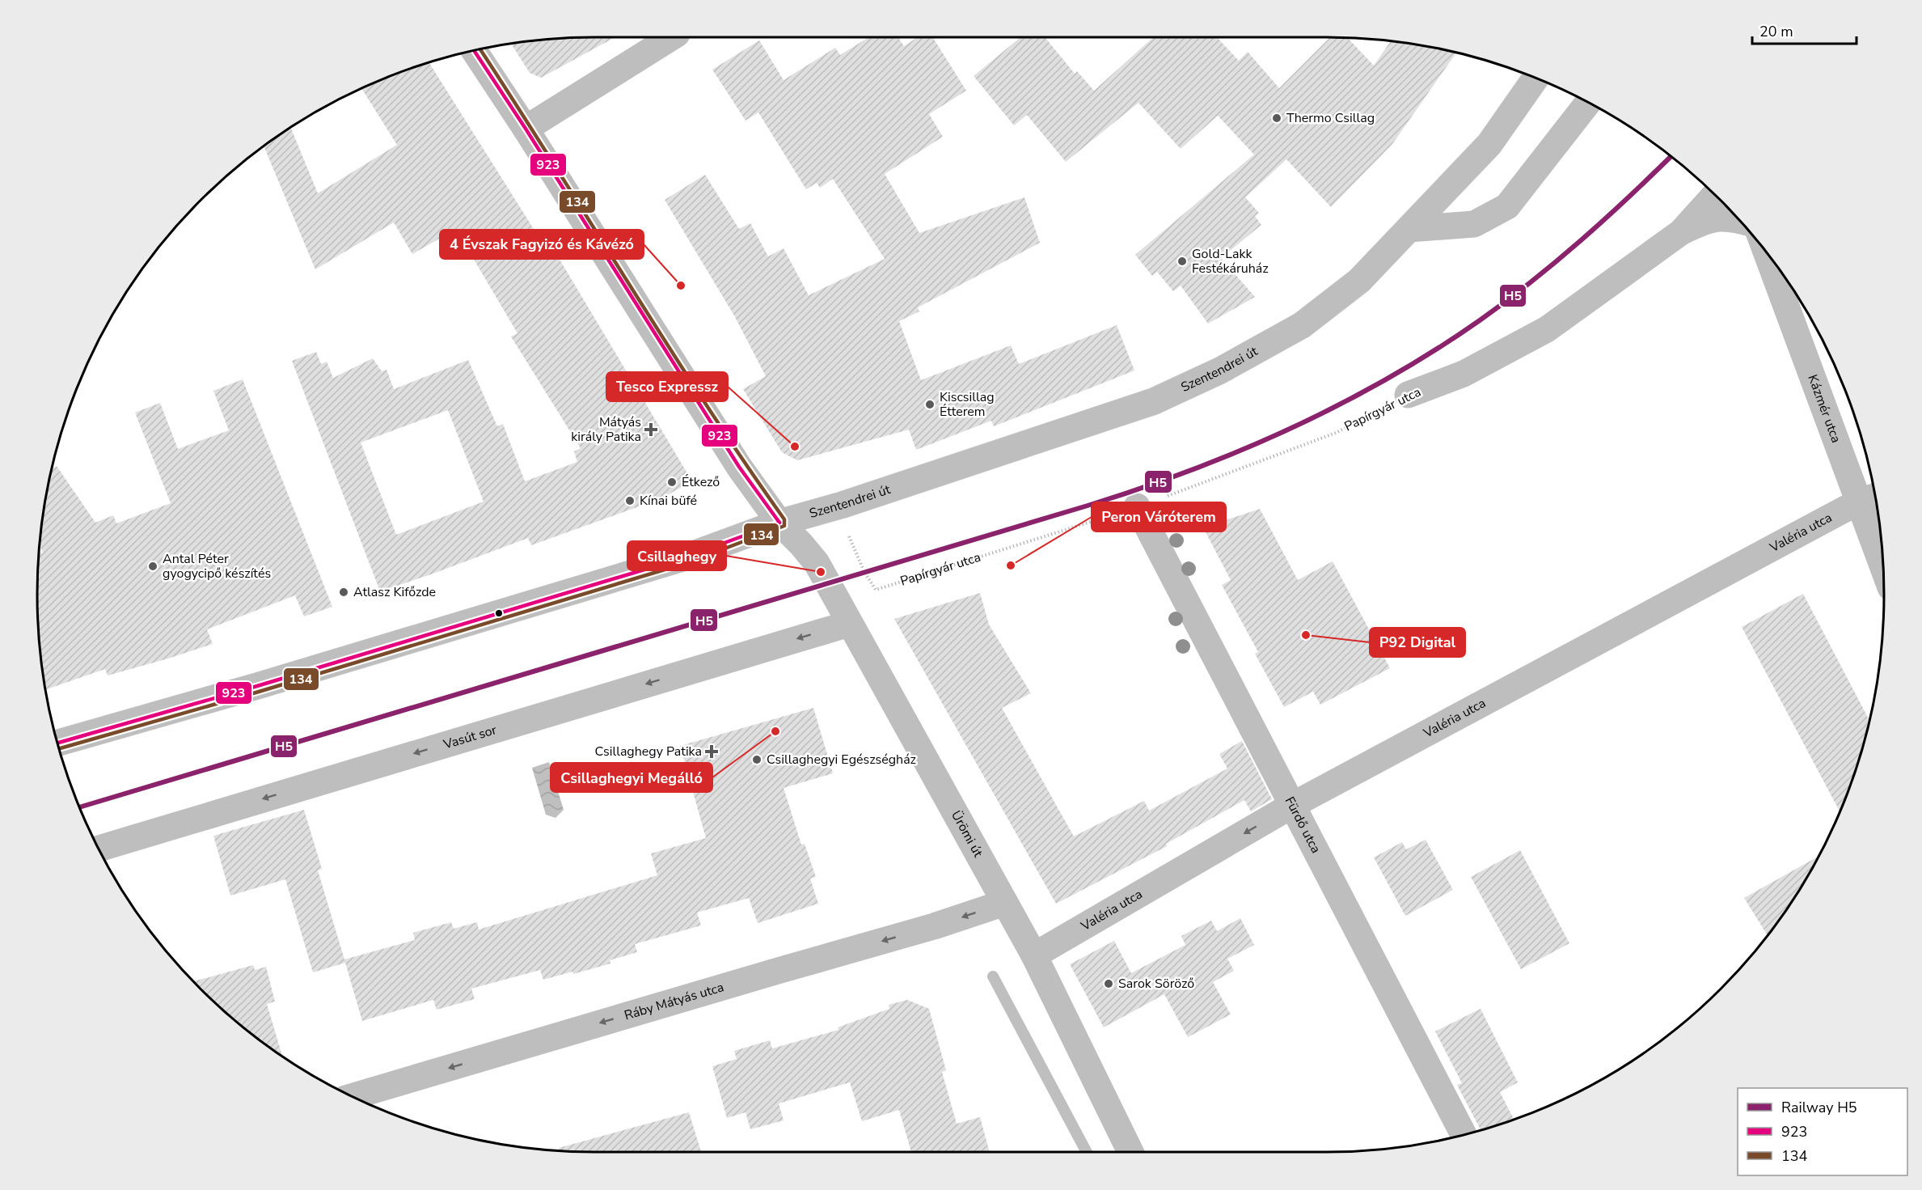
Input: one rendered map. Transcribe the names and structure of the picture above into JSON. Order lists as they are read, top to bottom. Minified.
{"streets":{"street":["Szentendrei út","Kázmér utca","Papírgyár utca","Valéria utca","Vasút sor","Fürdő utca","Ürömi út","Ráby Mátyás utca"]},"crossings":[["Szentendrei út","Ürömi út"],["Kázmér utca","Valéria utca"],["Papírgyár utca","Fürdő utca"],["Valéria utca","Fürdő utca"],["Valéria utca","Ürömi út"],["Vasút sor","Ürömi út"],["Ürömi út","Ráby Mátyás utca"]],"one_way":["Vasút sor","Ráby Mátyás utca"],"places":{"other":["Thermo Csillag","Gold-Lakk Festékáruház","4 Évszak Fagyizó és Kávézó","Kiscsillag Étterem","Tesco Expressz","Étkező","Kínai büfé","Peron Váróterem","Antal Péter gyogycipő készítés","Csillaghegy","Atlasz Kifőzde","P92 Digital","Csillaghegyi Megálló","Csillaghegyi Egészségház","Sarok Söröző"],"health":["Mátyás király Patika","Csillaghegy Patika"]},"lines":["transit line 134","transit line 923","rail line H5"],"legend":["Railway H5","923","134"],"scale_bar":"20 m"}
